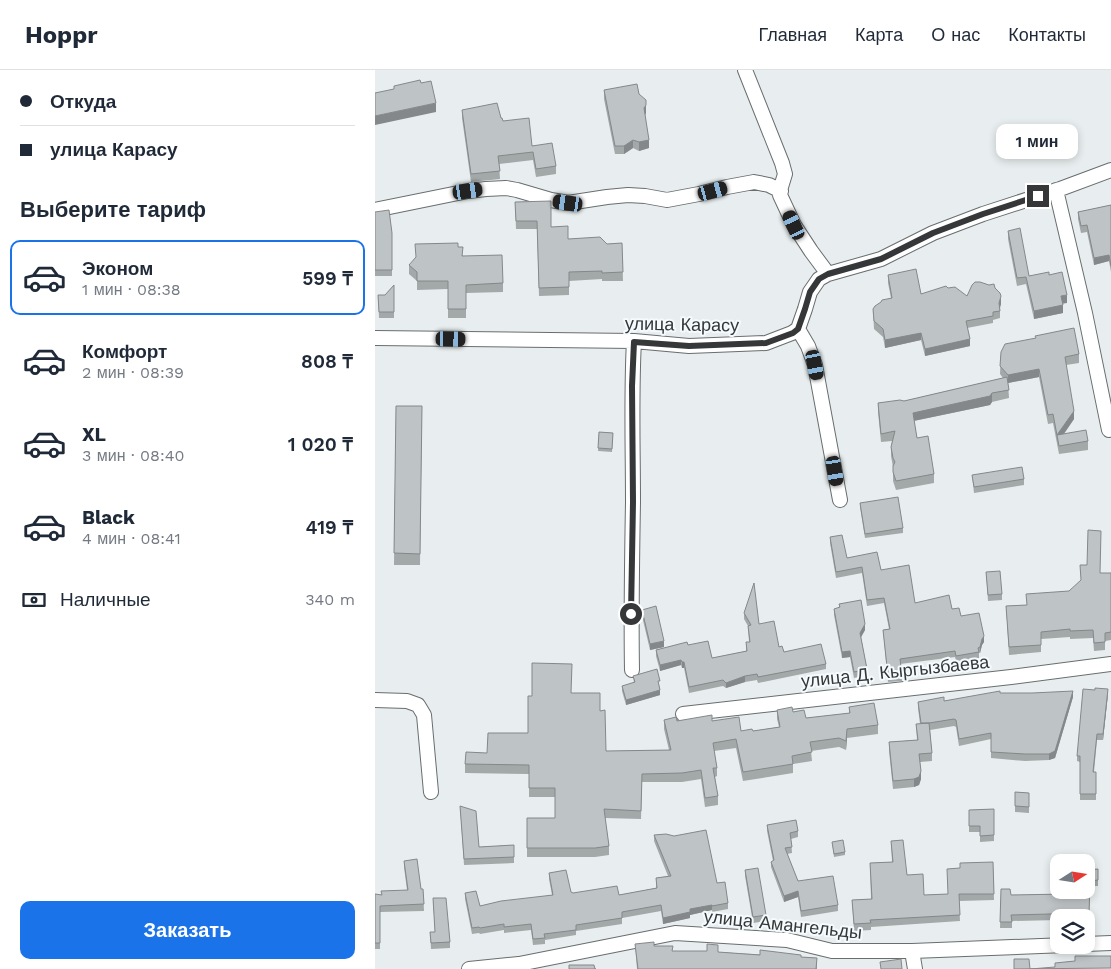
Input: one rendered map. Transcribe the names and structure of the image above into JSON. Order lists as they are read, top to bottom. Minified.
{"streets":{"street":["улица Карасу","улица Д. Кыргызбаева","улица Амангельды"]},"north":"right","page":{"header":"Hoppr","nav":["Главная","Карта","О нас","Контакты"],"banner":["Откуда","улица Карасу"],"bubble":"1 мин","heading":"Выберите тариф","list":[{"name":"Эконом","note":"1 мин · 08:38","value":"599 ₸"},{"name":"Комфорт","note":"2 мин · 08:39","value":"808 ₸"},{"name":"XL","note":"3 мин · 08:40","value":"1 020 ₸"},{"name":"Black","note":"4 мин · 08:41","value":"419 ₸"}],"pay":["Наличные","340 m"],"buttons":"Заказать"}}
